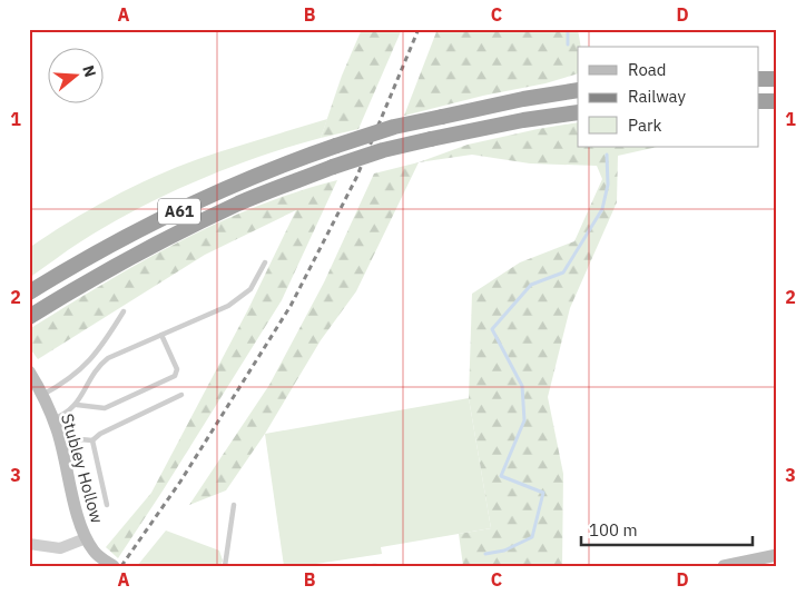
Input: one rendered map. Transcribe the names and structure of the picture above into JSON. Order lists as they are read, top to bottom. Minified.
{"streets":{"highway":["A61"],"main road":["Stubley Hollow"]},"legend":["Road","Railway","Park"],"scale_bar":"100 m","north":"right","grid":{"columns":["A","B","C","D"],"rows":["1","2","3"]}}
